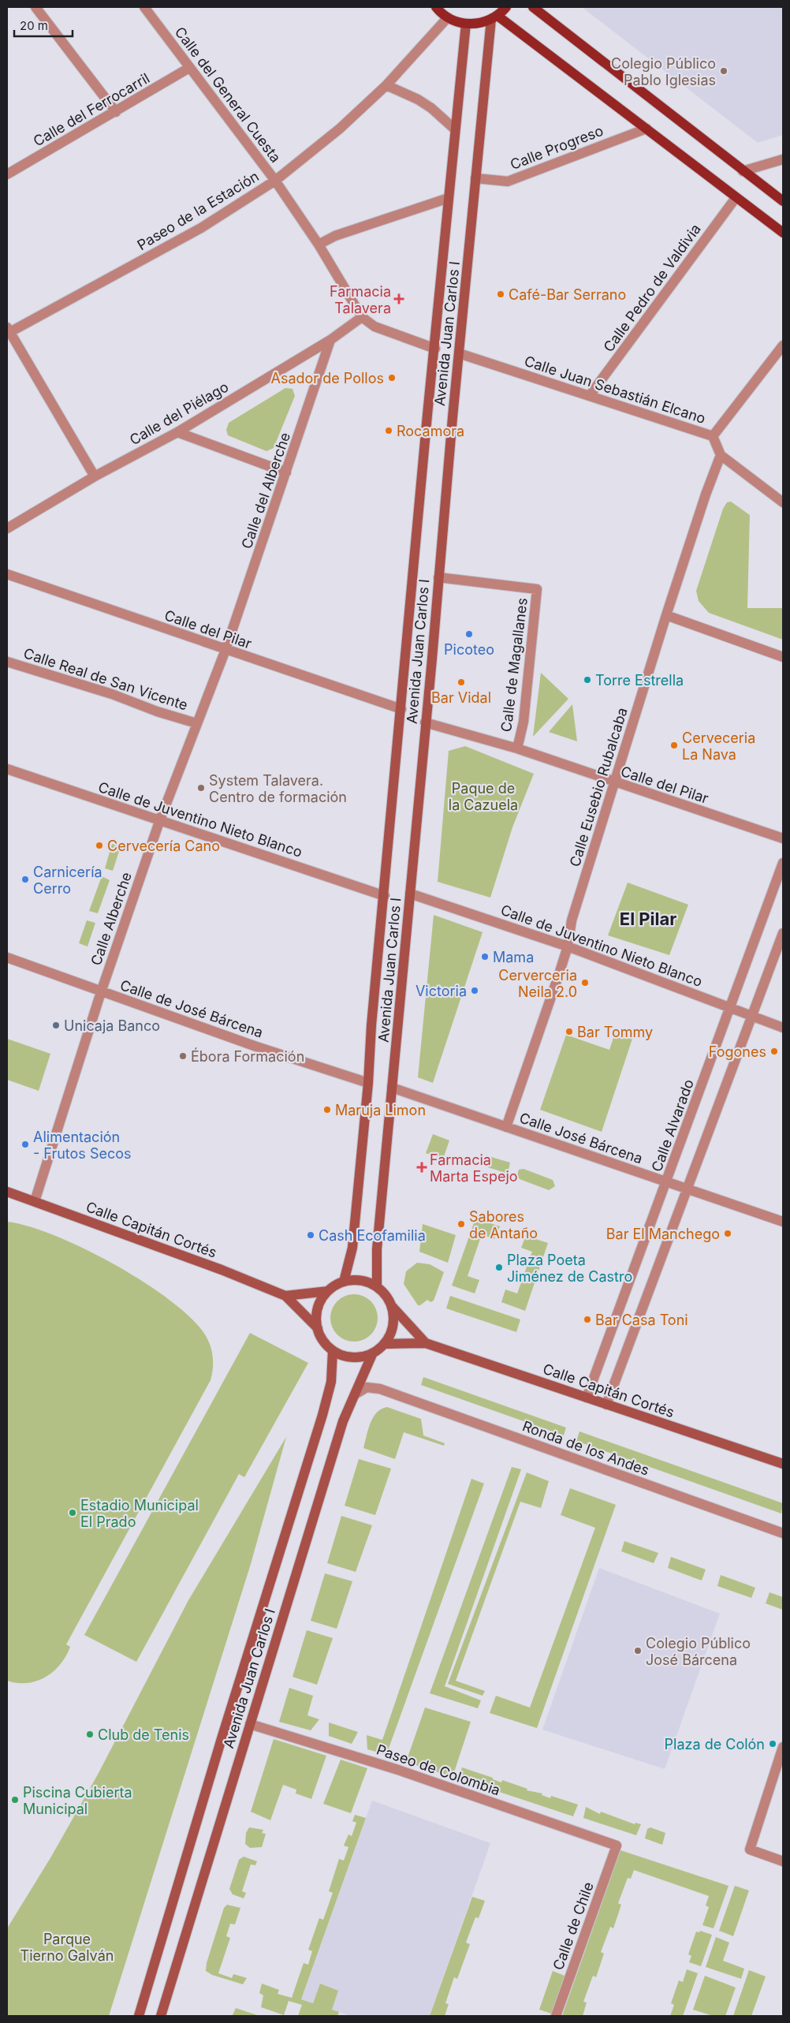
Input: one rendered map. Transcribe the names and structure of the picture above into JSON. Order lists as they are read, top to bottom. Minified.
{"streets":{"street":["Calle del General Cuesta","Calle del Ferrocarril","Calle Progreso","Paseo de la Estación","Calle Pedro de Valdivia","Avenida Juan Carlos I","Calle Juan Sebastián Elcano","Calle del Piélago","Calle del Alberche","Calle del Pilar","Calle de Magallanes","Calle Real de San Vicente","Calle Eusebio Rubalcaba","Calle de Juventino Nieto Blanco","Calle Alberche","Calle de José Bárcena","Calle Alvarado","Calle José Bárcena","Calle Capitán Cortés","Ronda de los Andes","Paseo de Colombia","Calle de Chile"]},"crossings":[["Calle del General Cuesta","Calle del Ferrocarril"],["Calle del General Cuesta","Paseo de la Estación"],["Calle del General Cuesta","Calle del Piélago"],["Calle Progreso","Avenida Juan Carlos I"],["Calle Pedro de Valdivia","Calle Juan Sebastián Elcano"],["Avenida Juan Carlos I","Calle Juan Sebastián Elcano"],["Avenida Juan Carlos I","Calle del Pilar"],["Avenida Juan Carlos I","Calle de Magallanes"],["Avenida Juan Carlos I","Calle de Juventino Nieto Blanco"],["Avenida Juan Carlos I","Calle de José Bárcena"],["Avenida Juan Carlos I","Calle José Bárcena"],["Avenida Juan Carlos I","Calle Capitán Cortés"],["Avenida Juan Carlos I","Ronda de los Andes"],["Avenida Juan Carlos I","Paseo de Colombia"],["Calle Juan Sebastián Elcano","Calle Eusebio Rubalcaba"],["Calle del Piélago","Calle del Alberche"],["Calle del Alberche","Calle del Pilar"],["Calle del Alberche","Calle Alberche"],["Calle del Pilar","Calle de Magallanes"],["Calle del Pilar","Calle Eusebio Rubalcaba"],["Calle del Pilar","Calle Alberche"],["Calle Real de San Vicente","Calle Alberche"],["Calle Eusebio Rubalcaba","Calle de Juventino Nieto Blanco"],["Calle Eusebio Rubalcaba","Calle José Bárcena"],["Calle de Juventino Nieto Blanco","Calle Alberche"],["Calle de Juventino Nieto Blanco","Calle Alvarado"],["Calle Alberche","Calle de José Bárcena"],["Calle Alberche","Calle Capitán Cortés"],["Calle Alvarado","Calle José Bárcena"],["Calle Alvarado","Calle Capitán Cortés"],["Paseo de Colombia","Calle de Chile"]],"districts":["El Pilar"],"parks":["Paque de la Cazuela","Parque Tierno Galván"],"places":{"other":["Colegio Público Pablo Iglesias","Café-Bar Serrano","Asador de Pollos","Rocamora","Picoteo","Torre Estrella","Bar Vidal","Cerveceria La Nava","System Talavera. Centro de formación","Cervecería Cano","Carnicería Cerro","Mama","Cerverceria Neila 2.0","Victoria","Unicaja Banco","Bar Tommy","Fogones","Ébora Formación","Maruja Limon","Alimentación - Frutos Secos","Sabores de Antaño","Bar El Manchego","Cash Ecofamilia","Plaza Poeta Jiménez de Castro","Bar Casa Toni","Estadio Municipal El Prado","Colegio Público José Bárcena","Club de Tenis","Plaza de Colón","Piscina Cubierta Municipal"],"health":["Farmacia Talavera","Farmacia Marta Espejo"]},"scale_bar":"20 m"}
